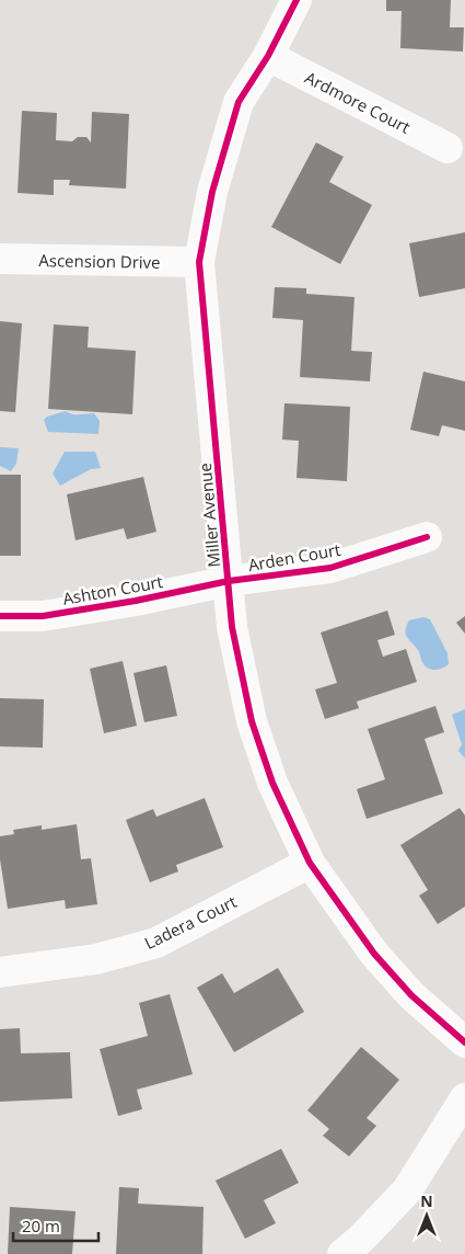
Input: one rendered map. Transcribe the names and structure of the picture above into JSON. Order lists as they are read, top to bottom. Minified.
{"streets":{"street":["Ardmore Court","Ascension Drive","Miller Avenue","Arden Court","Ashton Court","Ladera Court"]},"crossings":[["Ardmore Court","Miller Avenue"],["Ascension Drive","Miller Avenue"],["Miller Avenue","Arden Court"],["Miller Avenue","Ashton Court"],["Miller Avenue","Ladera Court"],["Arden Court","Ashton Court"]],"scale_bar":"20 m","north":"top"}
